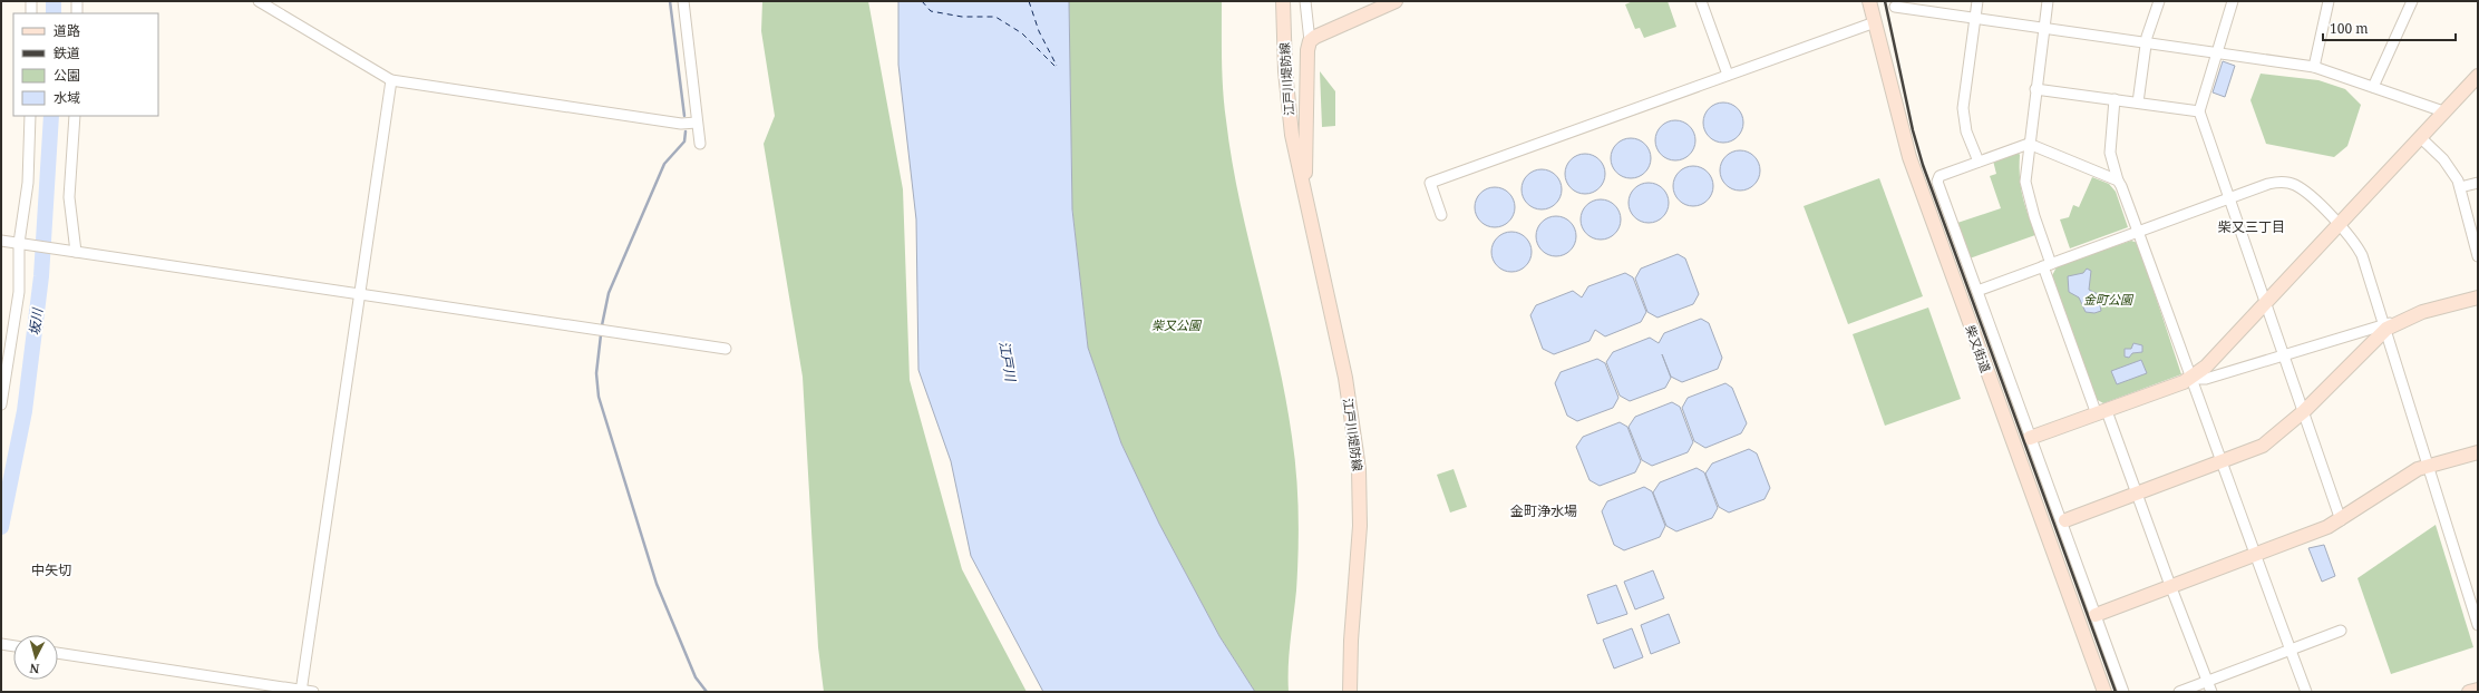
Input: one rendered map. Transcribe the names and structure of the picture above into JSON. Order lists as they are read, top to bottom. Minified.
{"streets":{"street":["江戸川堤防線","柴又街道"]},"districts":["柴又三丁目","金町浄水場","中矢切"],"water":["坂川","江戸川"],"parks":["金町公園","柴又公園"],"legend":["道路","鉄道","公園","水域"],"scale_bar":"100 m","north":"bottom"}
